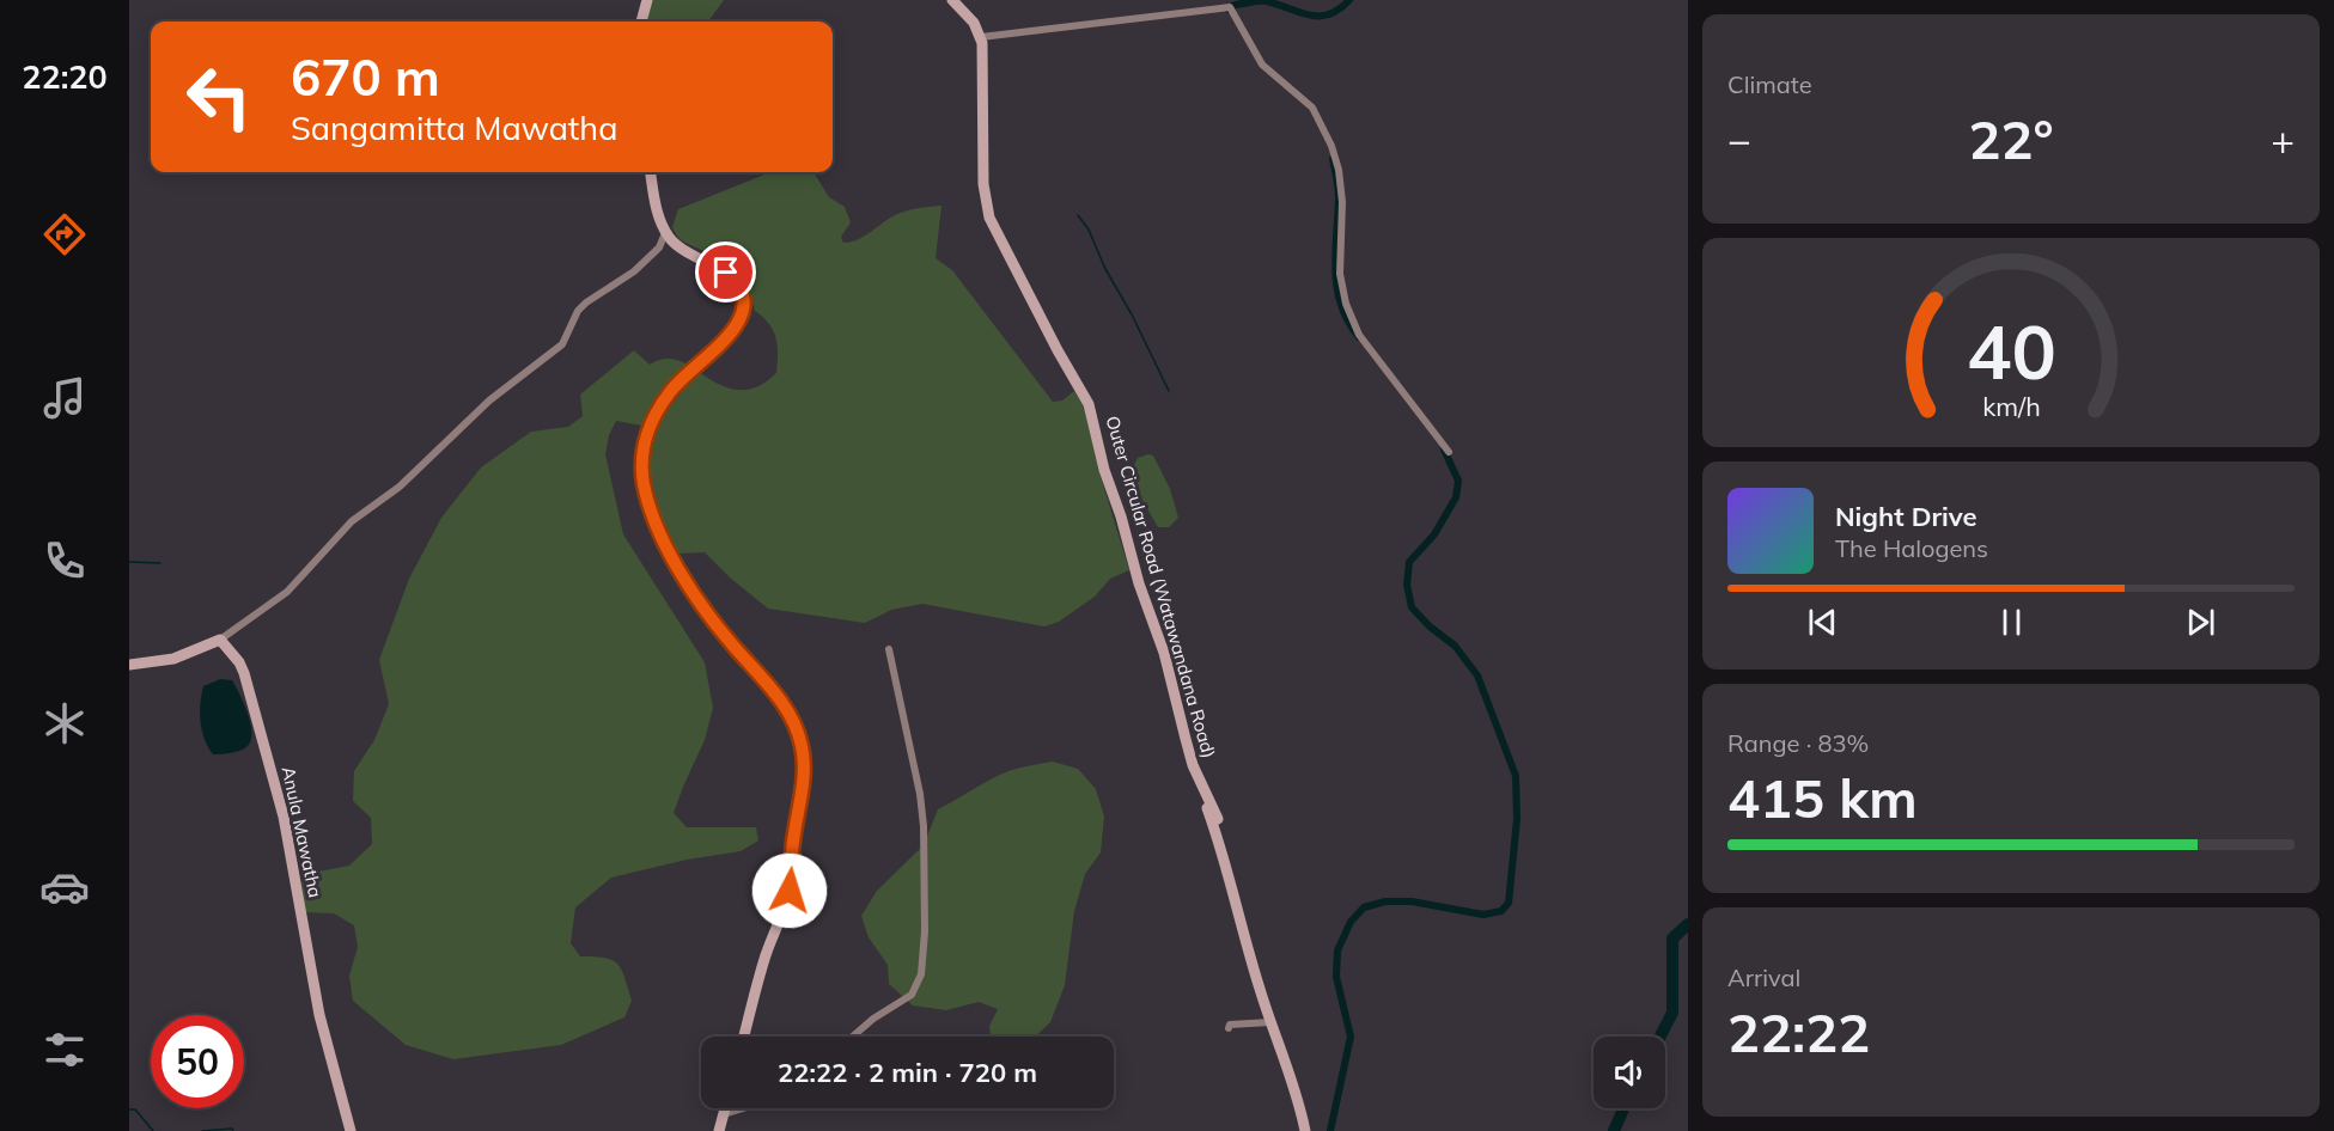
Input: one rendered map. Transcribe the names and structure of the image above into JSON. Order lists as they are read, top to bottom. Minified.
{"streets":{"main road":["Outer Circular Road (Watawandana Road)","Anula Mawatha"]},"page":{"tabs":"22:20","tile":["Climate",["Range · 83%","415 km"],["Arrival","22:22"]],"turn":["670 m","Sangamitta Mawatha"],"heat":["−","22°","+"],"song":["Night Drive","The Halogens"],"limit":"50","trip":"22:22 · 2 min · 720 m","gauge":["40","km/h"]}}
